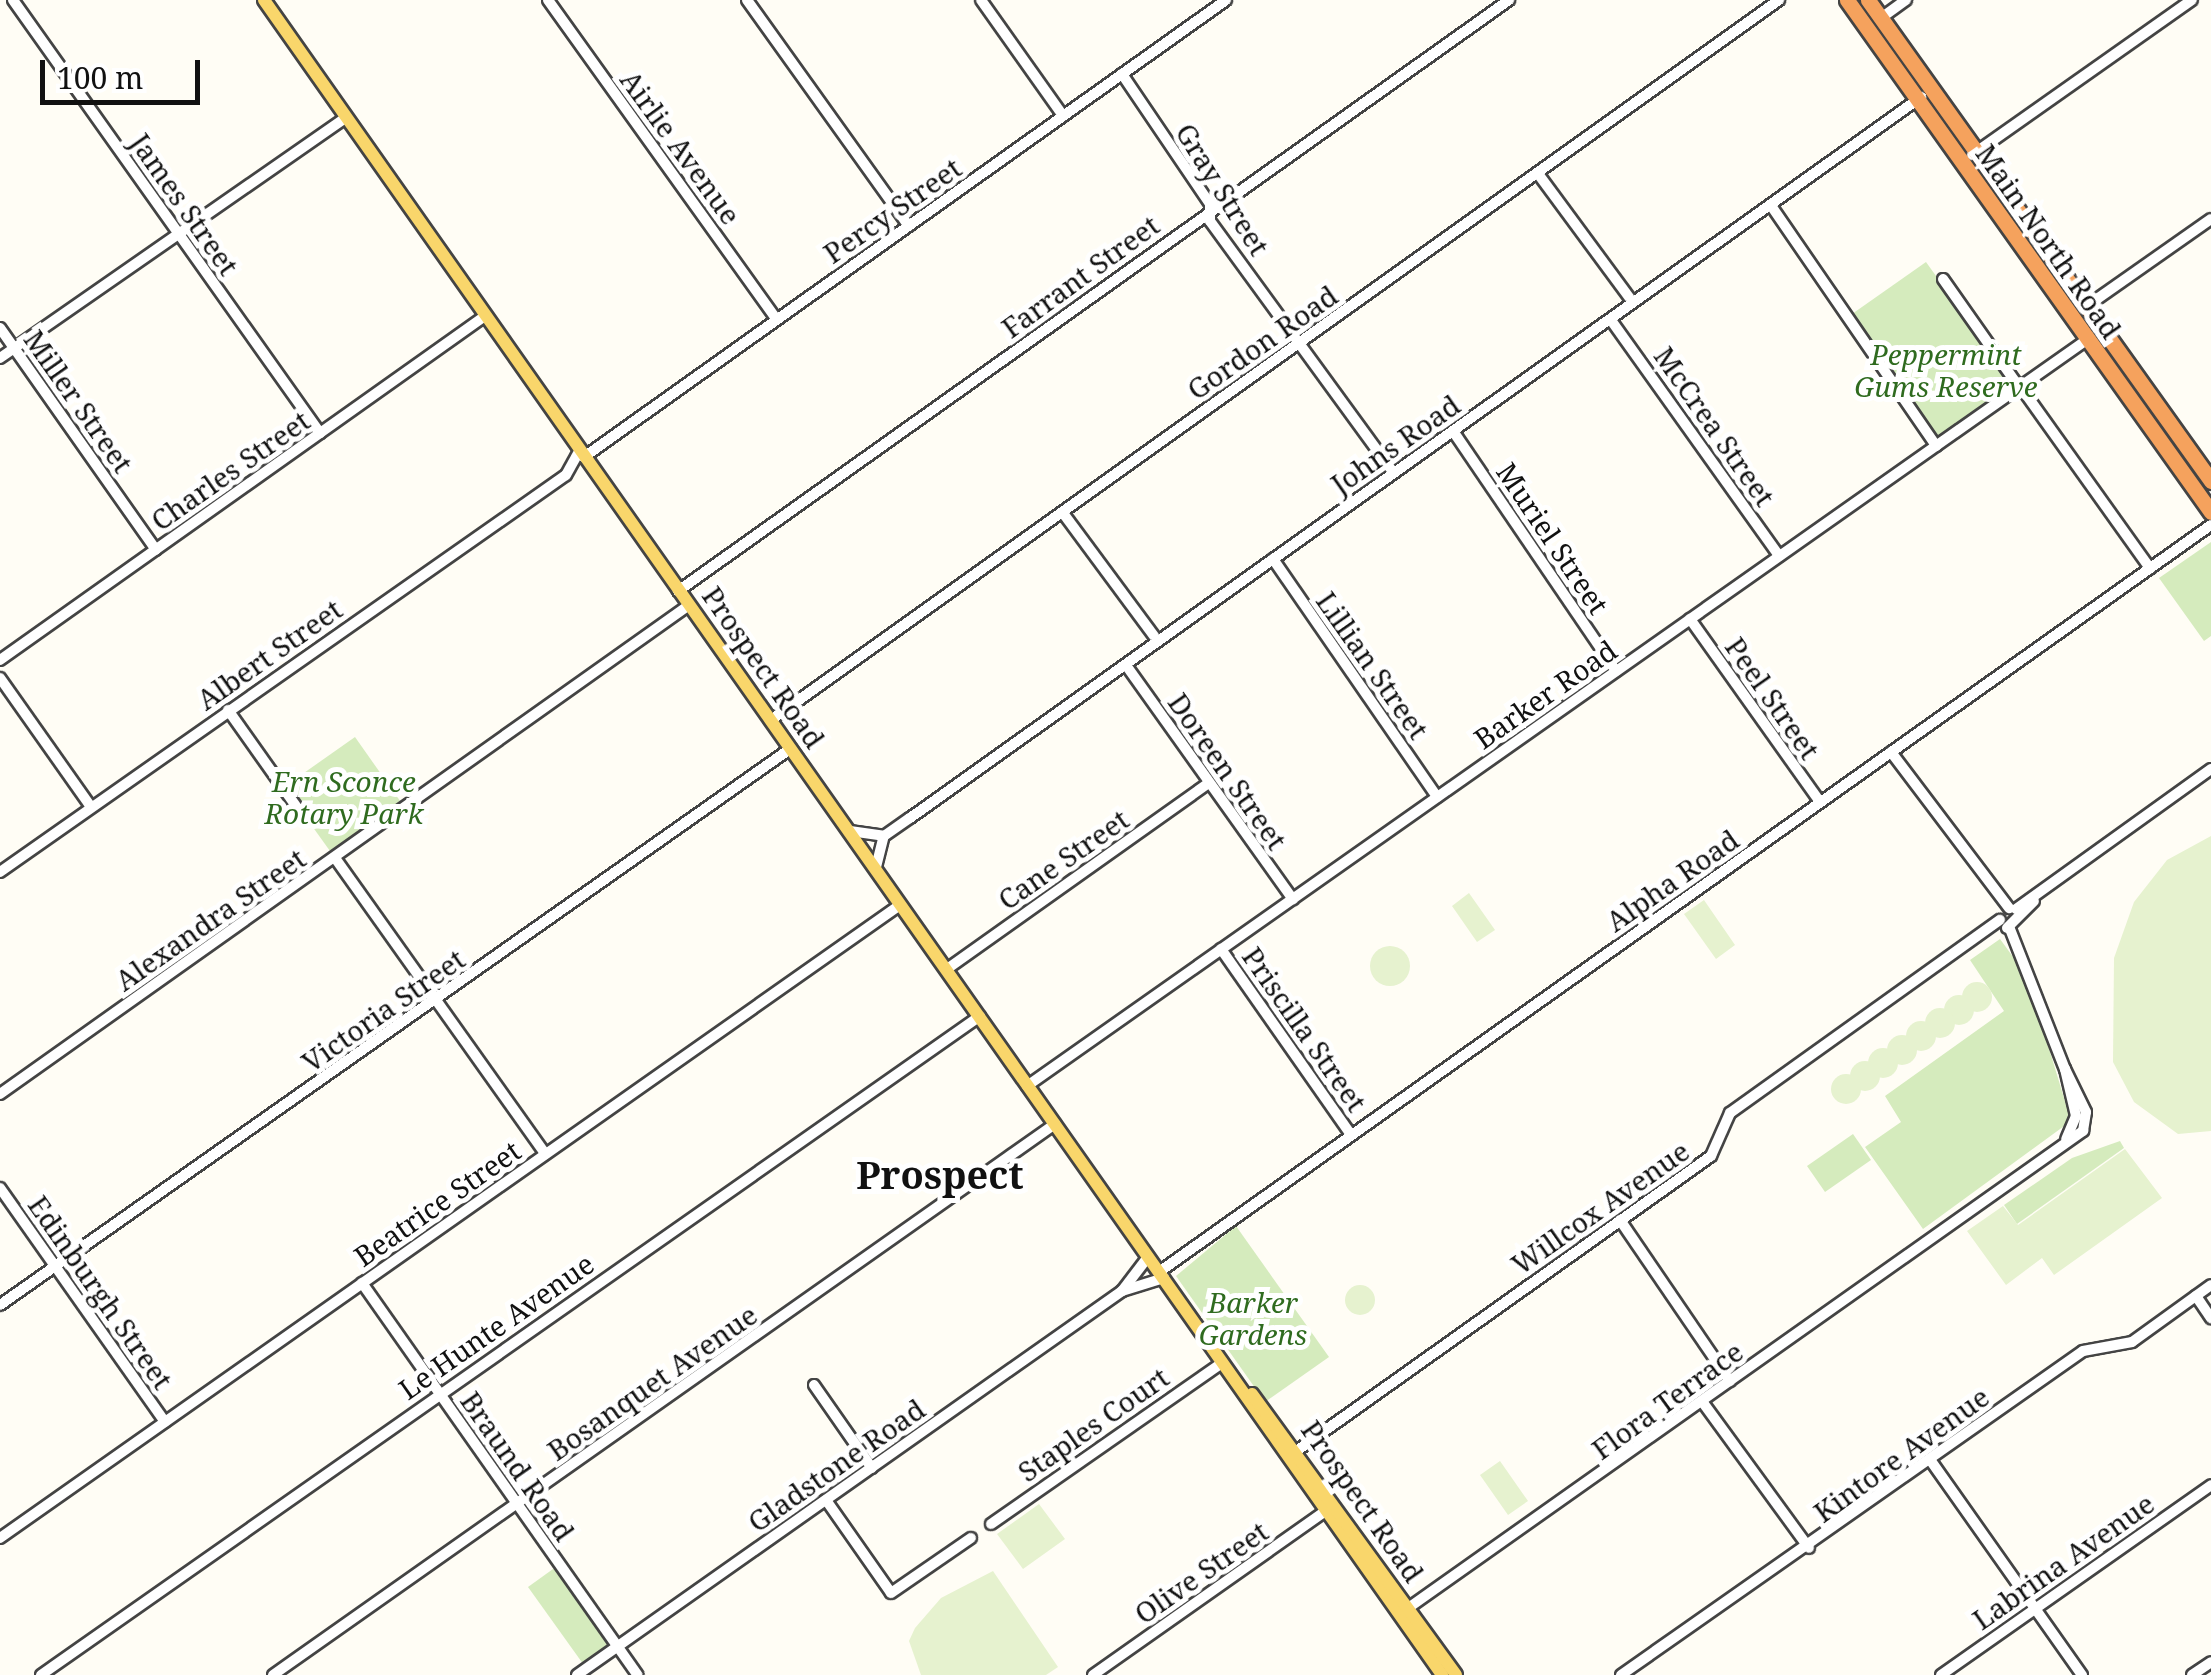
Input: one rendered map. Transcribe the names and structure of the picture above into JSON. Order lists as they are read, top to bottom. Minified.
{"streets":{"highway":["Main North Road"],"main road":["Prospect Road"],"street":["Airlie Avenue","Gray Street","James Street","Percy Street","Farrant Street","Gordon Road","Miller Street","McCrea Street","Johns Road","Charles Street","Muriel Street","Albert Street","Lillian Street","Barker Road","Peel Street","Doreen Street","Cane Street","Alpha Road","Alexandra Street","Victoria Street","Priscilla Street","Beatrice Street","Willcox Avenue","Edinburgh Street","Le Hunte Avenue","Bosanquet Avenue","Flora Terrace","Staples Court","Kintore Avenue","Gladstone Road","Braund Road","Labrina Avenue","Olive Street"]},"crossings":[["Airlie Avenue","Percy Street"],["Gray Street","Percy Street"],["Gray Street","Farrant Street"],["Gray Street","Gordon Road"],["Gray Street","Johns Road"],["James Street","Charles Street"],["Percy Street","Albert Street"],["Percy Street","Prospect Road"],["Main North Road","Johns Road"],["Main North Road","Barker Road"],["Farrant Street","Prospect Road"],["Gordon Road","Prospect Road"],["Miller Street","Charles Street"],["McCrea Street","Johns Road"],["McCrea Street","Barker Road"],["Johns Road","Muriel Street"],["Johns Road","Lillian Street"],["Johns Road","Doreen Street"],["Charles Street","Prospect Road"],["Muriel Street","Barker Road"],["Albert Street","Prospect Road"],["Lillian Street","Barker Road"],["Prospect Road","Barker Road"],["Prospect Road","Cane Street"],["Prospect Road","Alpha Road"],["Prospect Road","Alexandra Street"],["Prospect Road","Victoria Street"],["Prospect Road","Beatrice Street"],["Prospect Road","Willcox Avenue"],["Prospect Road","Le Hunte Avenue"],["Prospect Road","Bosanquet Avenue"],["Prospect Road","Flora Terrace"],["Prospect Road","Staples Court"],["Prospect Road","Gladstone Road"],["Prospect Road","Olive Street"],["Barker Road","Peel Street"],["Barker Road","Doreen Street"],["Barker Road","Priscilla Street"],["Peel Street","Alpha Road"],["Doreen Street","Cane Street"],["Alpha Road","Priscilla Street"],["Alpha Road","Gladstone Road"],["Victoria Street","Edinburgh Street"],["Beatrice Street","Edinburgh Street"],["Beatrice Street","Braund Road"],["Willcox Avenue","Flora Terrace"],["Le Hunte Avenue","Braund Road"],["Bosanquet Avenue","Braund Road"],["Gladstone Road","Braund Road"]],"districts":["Prospect"],"parks":["Peppermint Gums Reserve","Ern Sconce Rotary Park","Barker Gardens"],"scale_bar":"100 m"}
